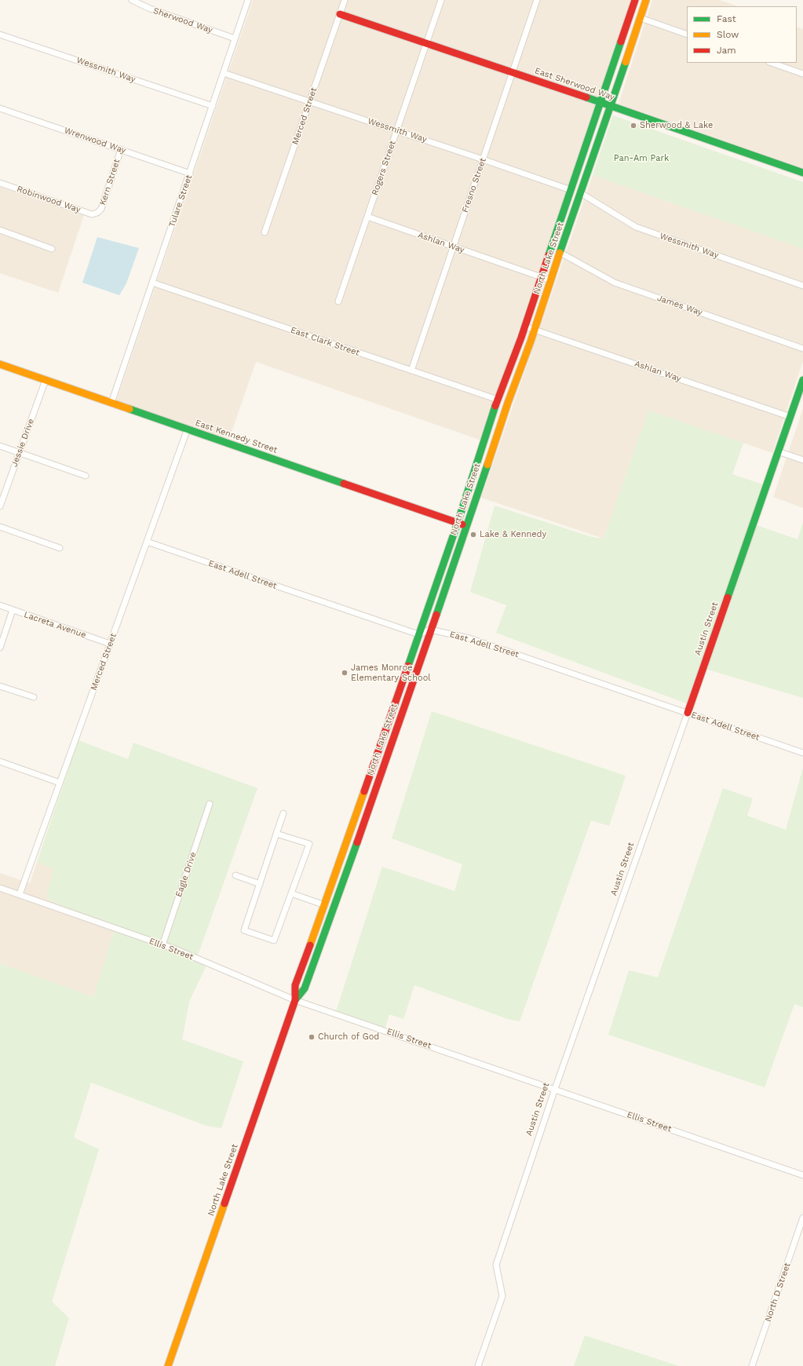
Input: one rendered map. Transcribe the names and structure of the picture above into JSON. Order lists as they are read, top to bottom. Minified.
{"streets":{"street":["Sherwood Way","Wessmith Way","East Sherwood Way","Merced Street","Wrenwood Way","Rogers Street","Kern Street","Fresno Street","Robinwood Way","Tulare Street","Ashlan Way","North Lake Street","James Way","East Clark Street","East Kennedy Street","Jessie Drive","East Adell Street","Lacreta Avenue","Austin Street","Eagle Drive","Ellis Street","North D Street"]},"crossings":[["Sherwood Way","Tulare Street"],["Wessmith Way","Merced Street"],["Wessmith Way","Rogers Street"],["Wessmith Way","Fresno Street"],["Wessmith Way","Tulare Street"],["Wessmith Way","North Lake Street"],["East Sherwood Way","Merced Street"],["East Sherwood Way","Rogers Street"],["East Sherwood Way","Fresno Street"],["East Sherwood Way","North Lake Street"],["Merced Street","East Kennedy Street"],["Merced Street","East Adell Street"],["Merced Street","Lacreta Avenue"],["Merced Street","Ellis Street"],["Wrenwood Way","Kern Street"],["Wrenwood Way","Tulare Street"],["Rogers Street","Ashlan Way"],["Kern Street","Robinwood Way"],["Fresno Street","Ashlan Way"],["Fresno Street","East Clark Street"],["Tulare Street","East Clark Street"],["Tulare Street","East Kennedy Street"],["Ashlan Way","North Lake Street"],["Ashlan Way","Austin Street"],["North Lake Street","James Way"],["North Lake Street","East Clark Street"],["North Lake Street","East Kennedy Street"],["North Lake Street","East Adell Street"],["North Lake Street","Ellis Street"],["East Kennedy Street","Jessie Drive"],["East Adell Street","Austin Street"],["Austin Street","Ellis Street"],["Eagle Drive","Ellis Street"]],"parks":["Pan-Am Park"],"places":["Sherwood & Lake","Lake & Kennedy","James Monroe Elementary School","Church of God"],"legend":["Fast","Slow","Jam"]}
